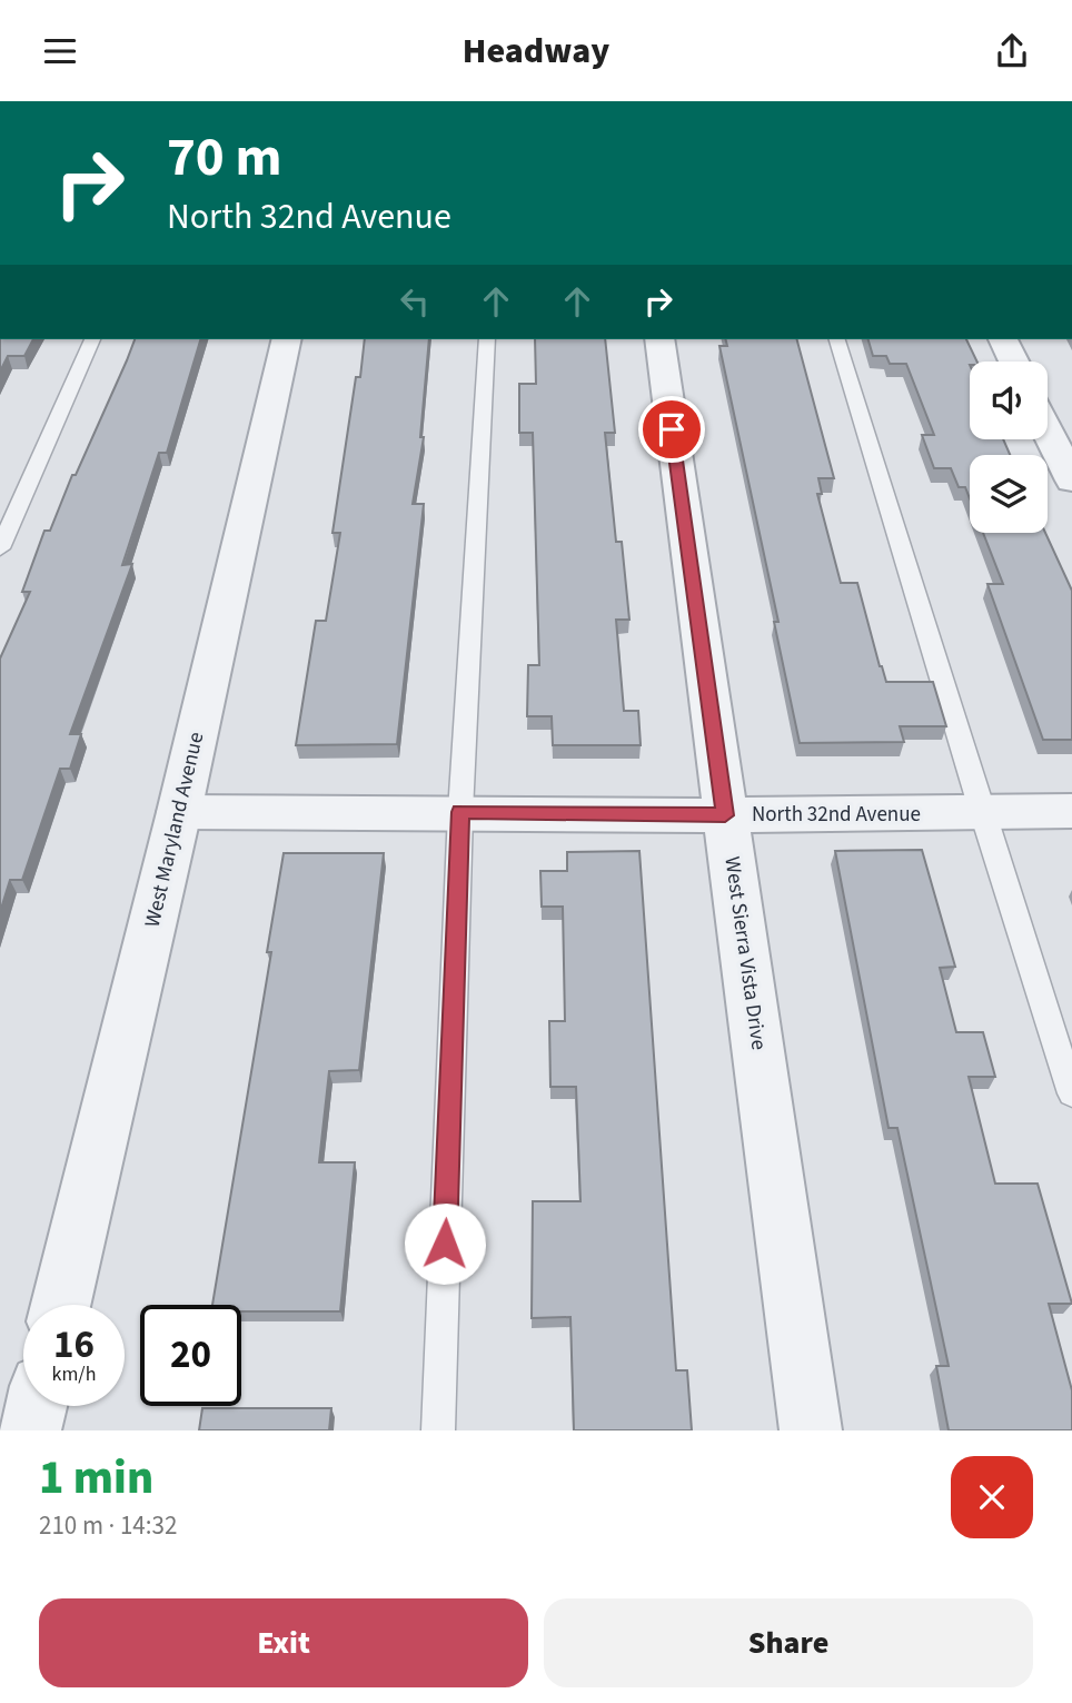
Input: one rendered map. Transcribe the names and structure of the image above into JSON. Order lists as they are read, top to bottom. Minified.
{"streets":{"street":["North 32nd Avenue","West Maryland Avenue","West Sierra Vista Drive"]},"crossings":[["North 32nd Avenue","West Maryland Avenue"],["North 32nd Avenue","West Sierra Vista Drive"]],"page":{"header":"Headway","turn":["70 m","North 32nd Avenue"],"speed":"16 km/h","limit":"20","heading":["1 min","210 m · 14:32"],"buttons":["Exit","Share"]}}
